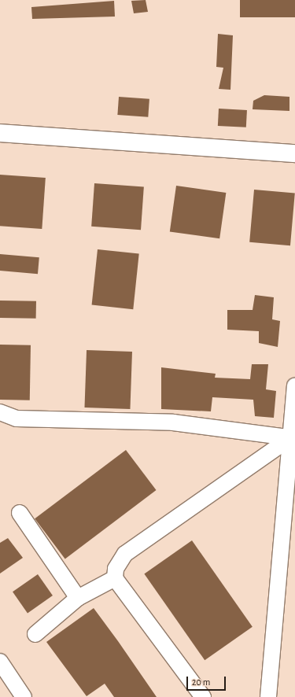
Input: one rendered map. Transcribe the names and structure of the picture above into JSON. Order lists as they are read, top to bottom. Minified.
{"scale_bar":"20 m"}
